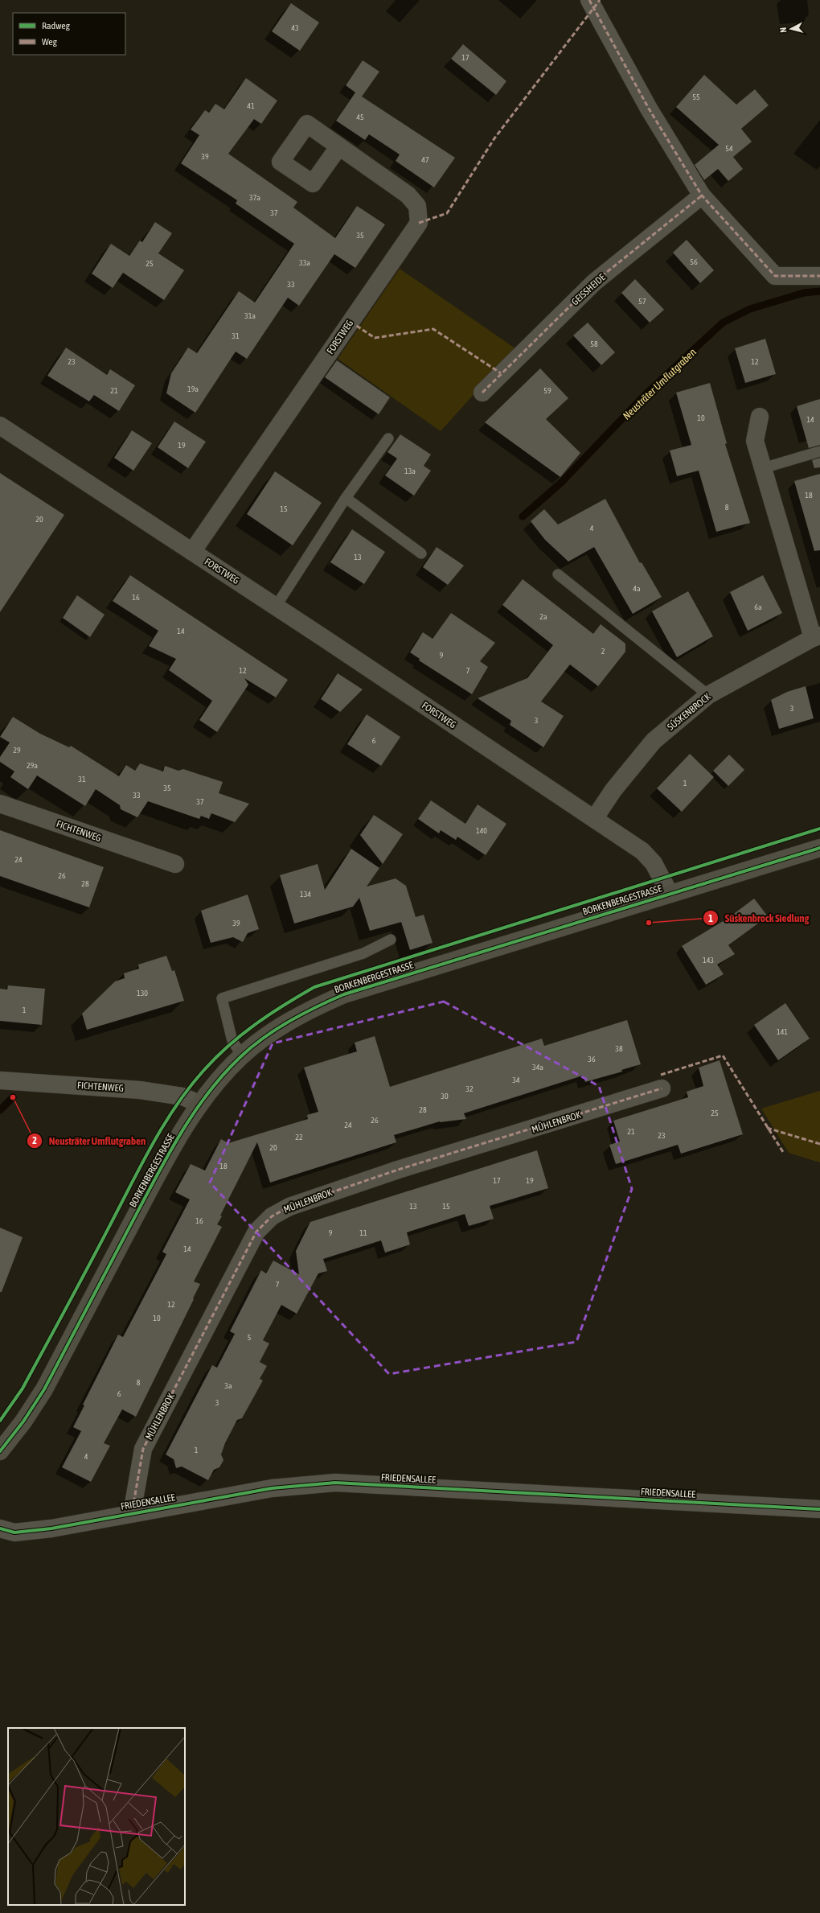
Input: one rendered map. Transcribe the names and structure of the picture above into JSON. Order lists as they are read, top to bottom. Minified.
{"streets":{"street":["GEISSHEIDE","FORSTWEG","SÜSKENBROCK","FICHTENWEG","BORKENBERGESTRASSE","MÜHLENBROK","FRIEDENSALLEE"]},"crossings":[["FORSTWEG","SÜSKENBROCK"],["FORSTWEG","BORKENBERGESTRASSE"],["FICHTENWEG","BORKENBERGESTRASSE"],["MÜHLENBROK","FRIEDENSALLEE"]],"water":["Neusträter Umflutgraben"],"places":["Süskenbrock Siedlung","Neusträter Umflutgraben"],"house_numbers":["43","17","55","41","45","54","39","47","37a","37","35","56","33a","25","33","57","31a","31","58","23","12","19a","21","59","10","14","19","13a","18","8","15","20","4","13","4a","16","6a","2a","14","2","9","12","7","3","3","6","29","29a","31","1","35","33","37","140","24","26","28","134","39","143","130","1","141","38","36","34a","34","32","30","28","25","26","24","21","23","22","20","18","17","19","13","15","16","9","11","14","7","12","10","5","8","3a","6","3","1","4"],"legend":["Radweg","Weg"],"north":"left"}
